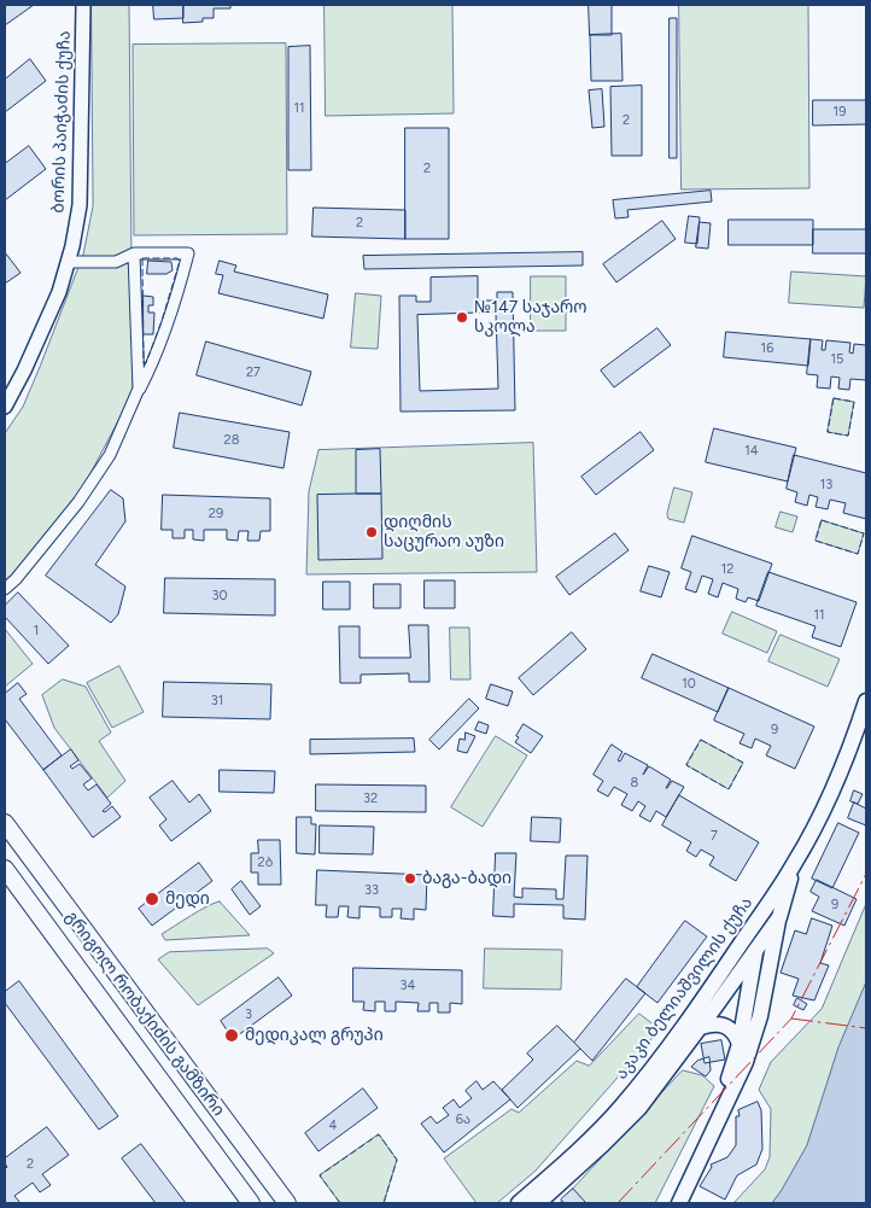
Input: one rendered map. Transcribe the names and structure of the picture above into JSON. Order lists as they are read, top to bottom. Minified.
{"streets":{"main road":["აკაკი ბელიაშვილის ქუჩა","გრიგოლ რობაქიძის გამზირი"],"street":["ბორის პაიჭაძის ქუჩა"]},"places":["№147 საჯარო სკოლა","დიღმის საცურაო აუზი","ბაგა-ბადი","მედი","მედიკალ გრუპი"],"house_numbers":["11","19","2","2","2","16","15","27","28","14","13","29","12","30","11","1","10","31","9","8","32","7","2ბ","33","9","34","3","6ა","4","2"]}
